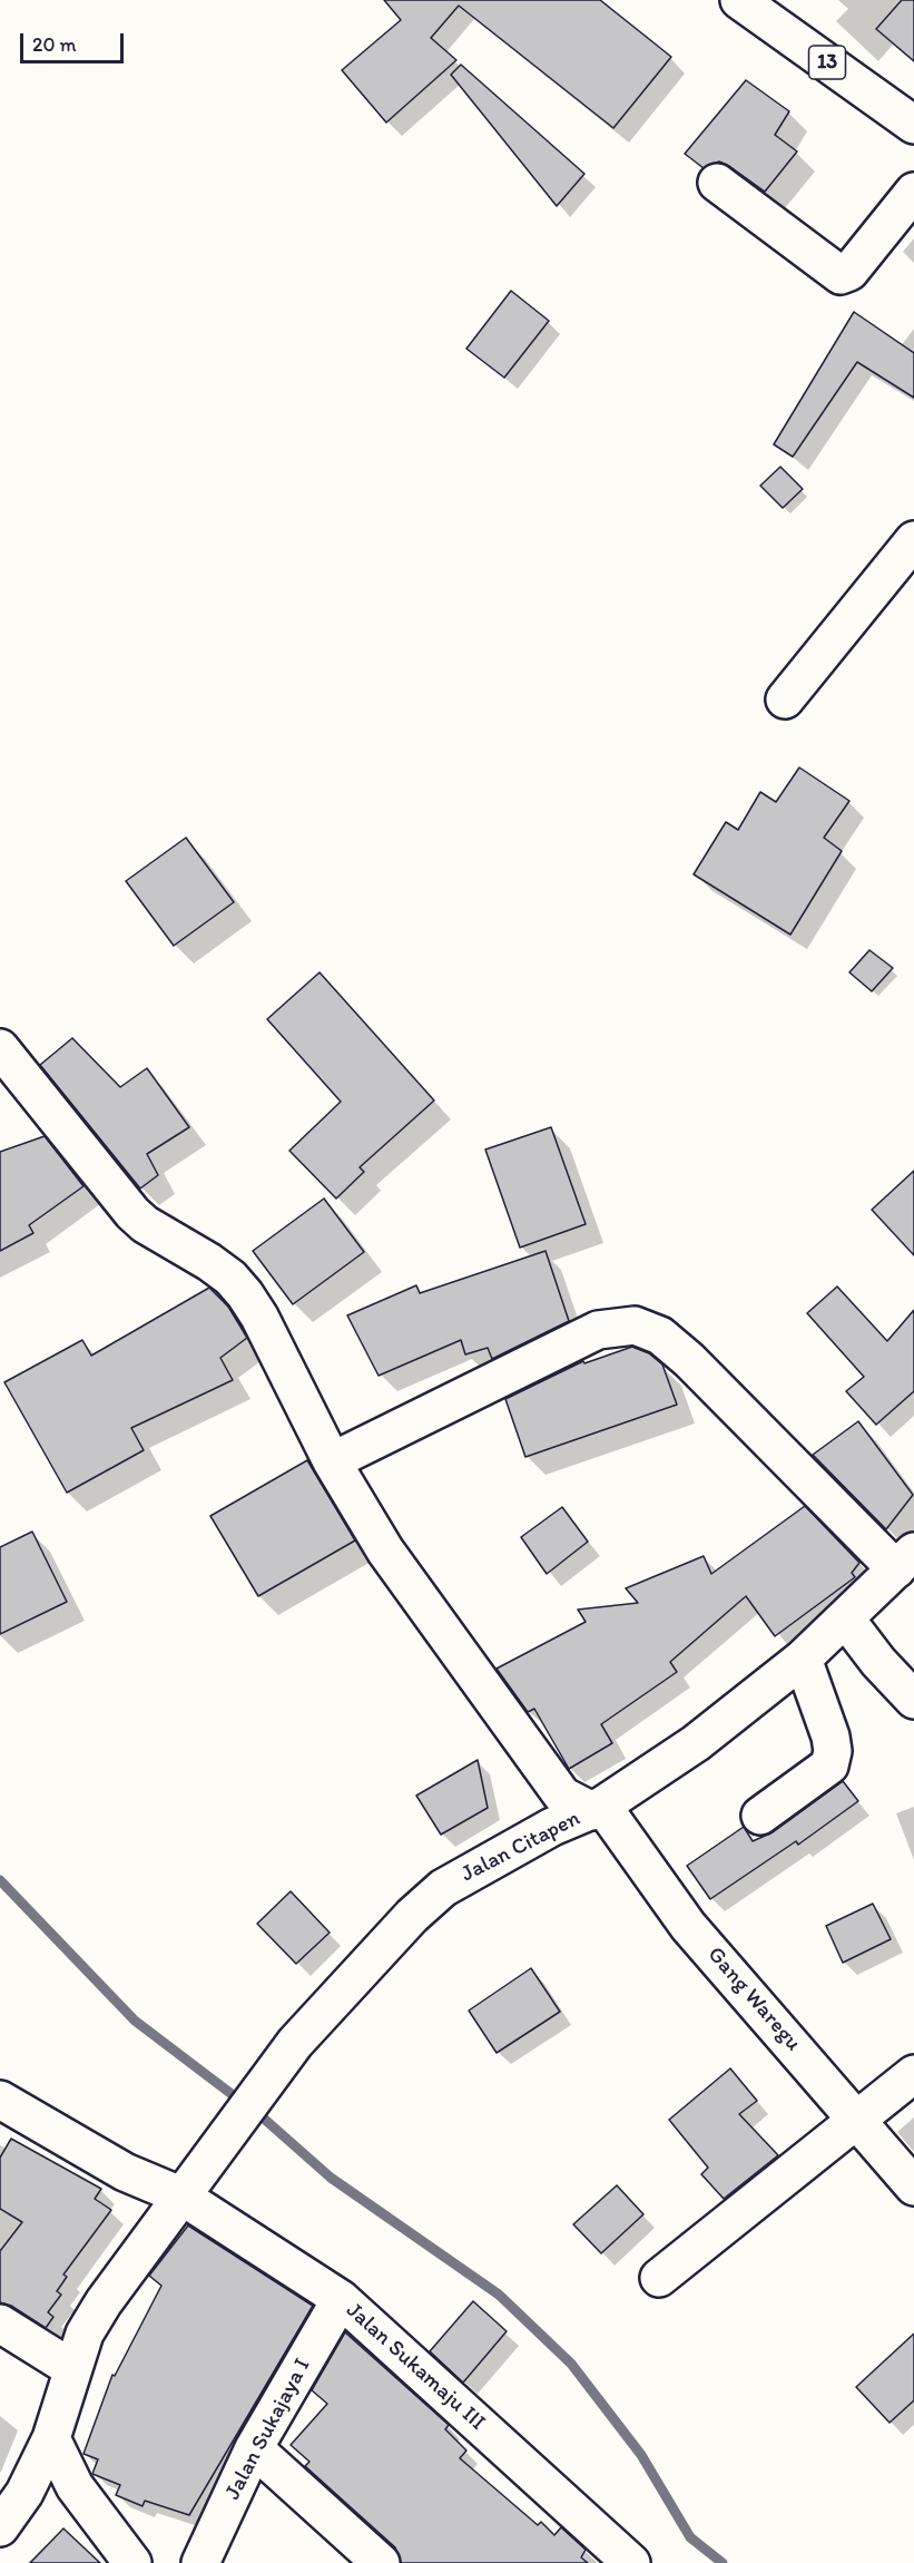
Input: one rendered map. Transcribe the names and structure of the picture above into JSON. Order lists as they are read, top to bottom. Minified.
{"streets":{"main road":["13","Jalan Citapen","Gang Waregu","Jalan Sukamaju III","Jalan Sukajaya I"]},"crossings":[["Jalan Citapen","Gang Waregu"],["Jalan Citapen","Jalan Sukamaju III"],["Jalan Sukamaju III","Jalan Sukajaya I"]],"scale_bar":"20 m"}
